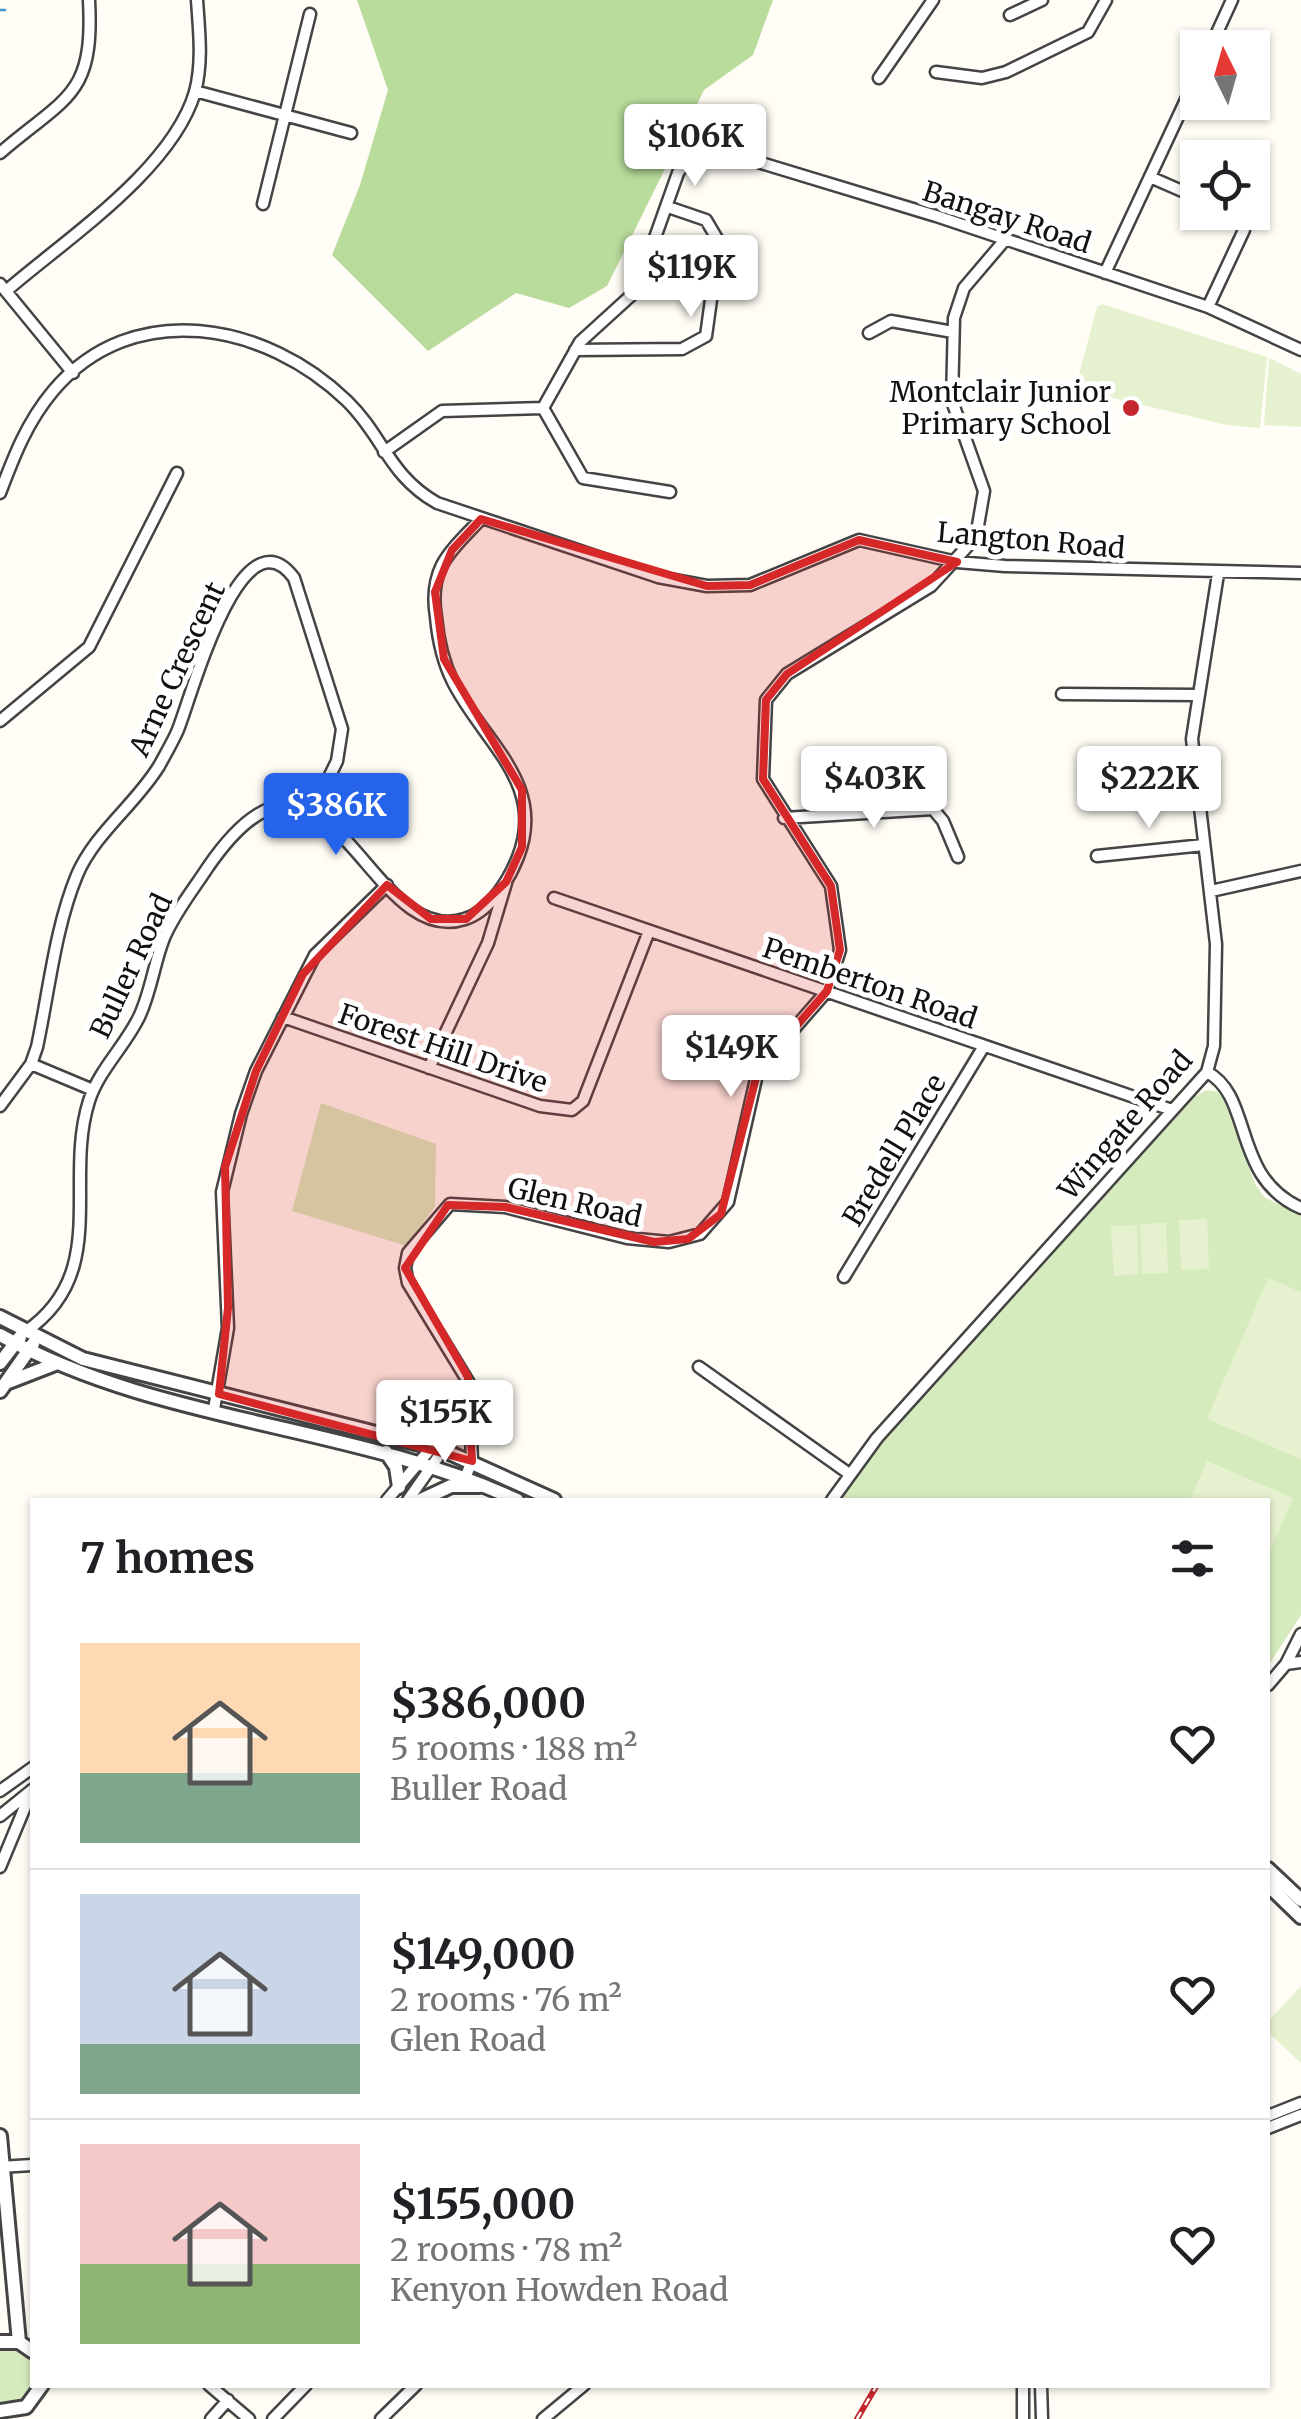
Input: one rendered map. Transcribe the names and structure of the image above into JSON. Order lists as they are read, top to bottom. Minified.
{"streets":{"street":["Bangay Road","Langton Road","Arne Crescent","Buller Road","Pemberton Road","Forest Hill Drive","Wingate Road","Bredell Place","Glen Road"]},"crossings":[["Bangay Road","Glen Road"],["Langton Road","Wingate Road"],["Langton Road","Glen Road"],["Arne Crescent","Buller Road"],["Pemberton Road","Forest Hill Drive"],["Pemberton Road","Wingate Road"],["Pemberton Road","Bredell Place"],["Pemberton Road","Glen Road"]],"places":["Montclair Junior Primary School"],"north":"top","page":{"price":["$106K","$119K","$403K","$222K","$386K","$149K","$155K"],"heading":"7 homes","list":[{"name":"$386,000","note":"5 rooms · 188 m² · Buller Road"},{"name":"$149,000","note":"2 rooms · 76 m² · Glen Road"},{"name":"$155,000","note":"2 rooms · 78 m² · Kenyon Howden Road"}]}}
